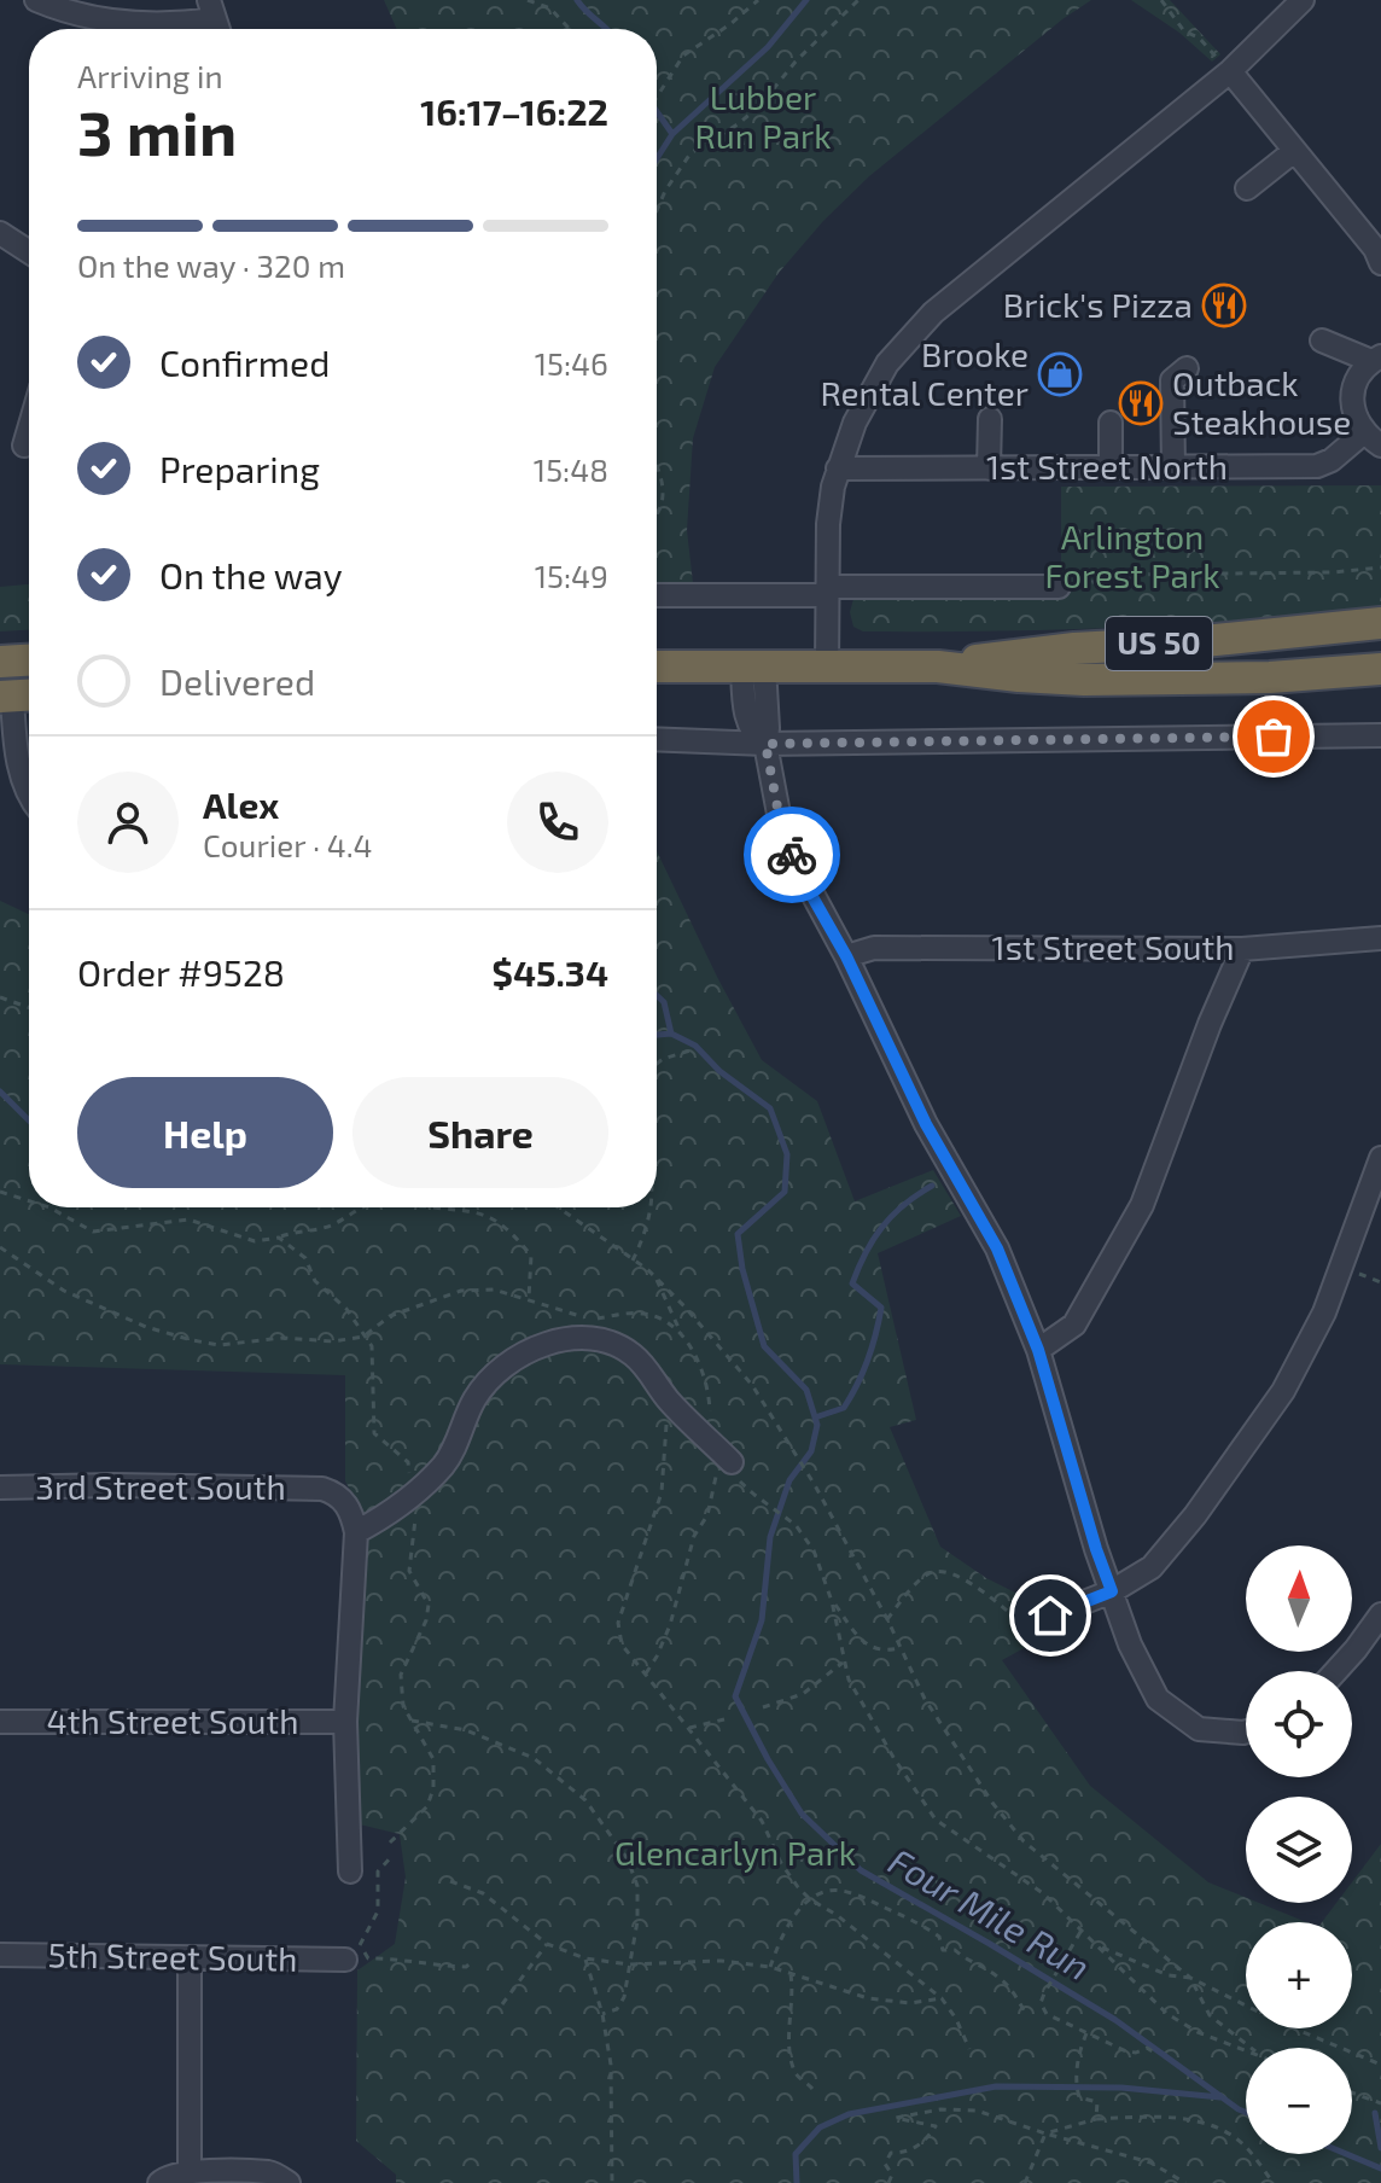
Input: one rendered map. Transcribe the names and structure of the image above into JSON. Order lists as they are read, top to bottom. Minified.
{"streets":{"highway":["US 50"],"street":["1st Street North","1st Street South","3rd Street South","4th Street South","5th Street South"]},"water":["Four Mile Run"],"parks":["Lubber Run Park","Arlington Forest Park","Glencarlyn Park"],"places":{"restaurant":["Brick's Pizza","Outback Steakhouse"],"shop":["Brooke Rental Center"]},"north":"top","page":{"heading":["3 min","Arriving in","16:17–16:22"],"panel":["Alex","Courier · 4.4","Order #9528","$45.34"],"bar":"On the way · 320 m","list":[["Confirmed","15:46"],["Preparing","15:48"],["On the way","15:49"],"Delivered"],"buttons":["Help","Share"],"map_buttons":["+","−"]}}
